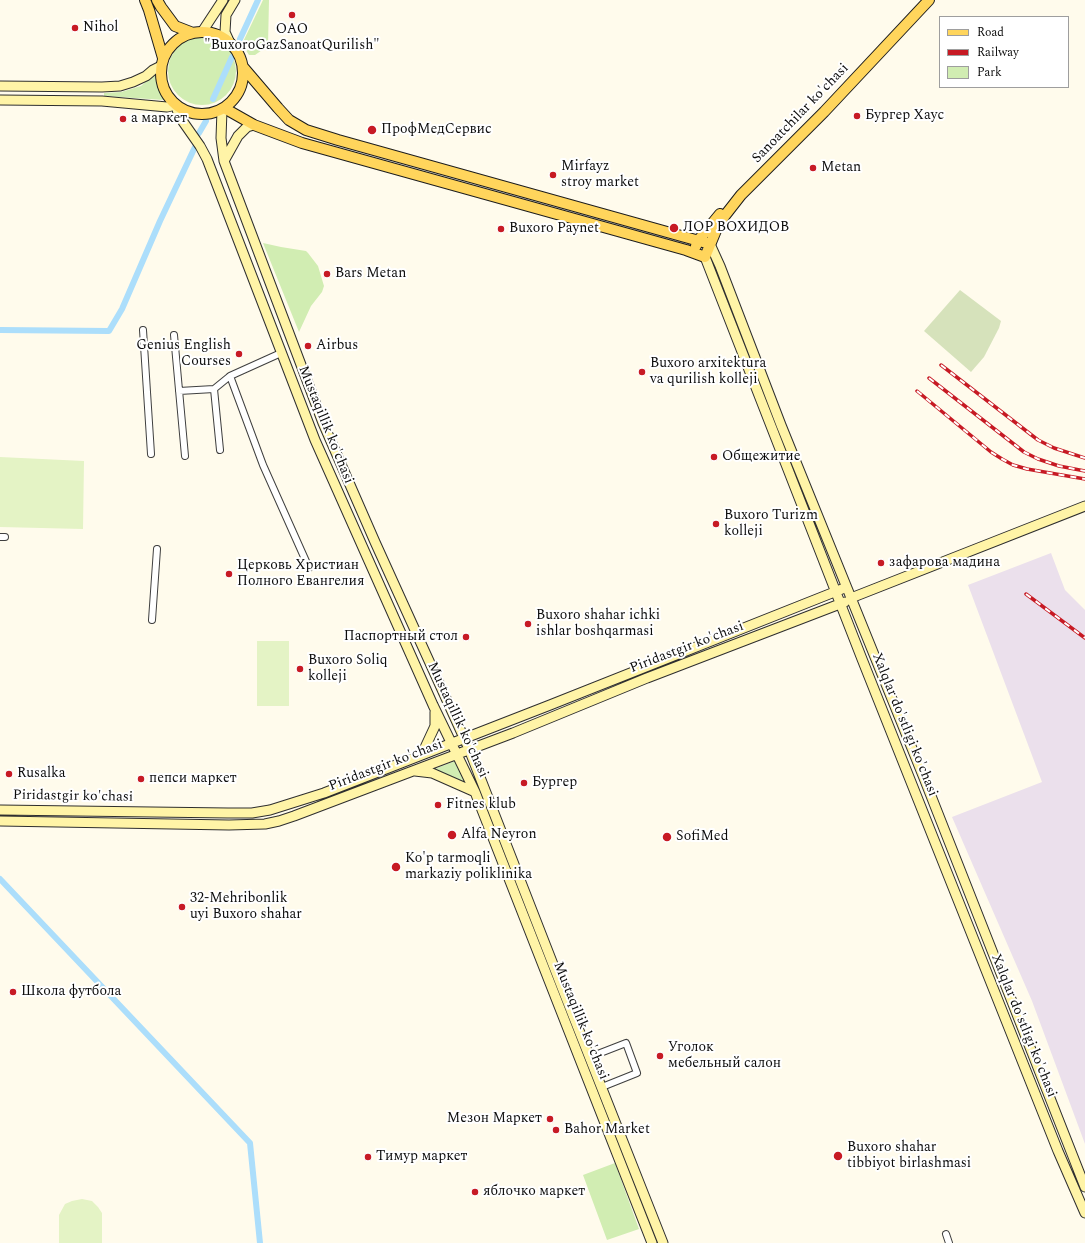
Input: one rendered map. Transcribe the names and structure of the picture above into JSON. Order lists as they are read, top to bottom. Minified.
{"streets":{"main road":["Sanoatchilar ko'chasi","Mustaqillik ko'chasi","Piridastgir ko'chasi","Xalqlar do'stligi ko'chasi"]},"crossings":[["Sanoatchilar ko'chasi","Xalqlar do'stligi ko'chasi"],["Mustaqillik ko'chasi","Piridastgir ko'chasi"],["Piridastgir ko'chasi","Xalqlar do'stligi ko'chasi"]],"places":["ОАО \"BuxoroGazSanoatQurilish\"","Nihol","Бургер Хаус","а маркет","ПрофМедСервис","Metan","Mirfayz stroy market","ЛОР ВОХИДОВ","Buxoro Paynet","Bars Metan","Airbus","Genius English Courses","Buxoro arxitektura va qurilish kolleji","Общежитие","Buxoro Turizm kolleji","зафарова мадина","Церковь Христиан Полного Евангелия","Buxoro shahar ichki ishlar boshqarmasi","Паспортный стол","Buxoro Soliq kolleji","Rusalka","пепси маркет","Бургер","Fitnes klub","Alfa Neyron","SofiMed","Ko'p tarmoqli markaziy poliklinika","32-Mehribonlik uyi Buxoro shahar","Школа футбола","Уголок мебельный салон","Мезон Маркет","Bahor Market","Buxoro shahar tibbiyot birlashmasi","Тимур маркет","яблочко маркет"],"legend":["Road","Railway","Park"]}
